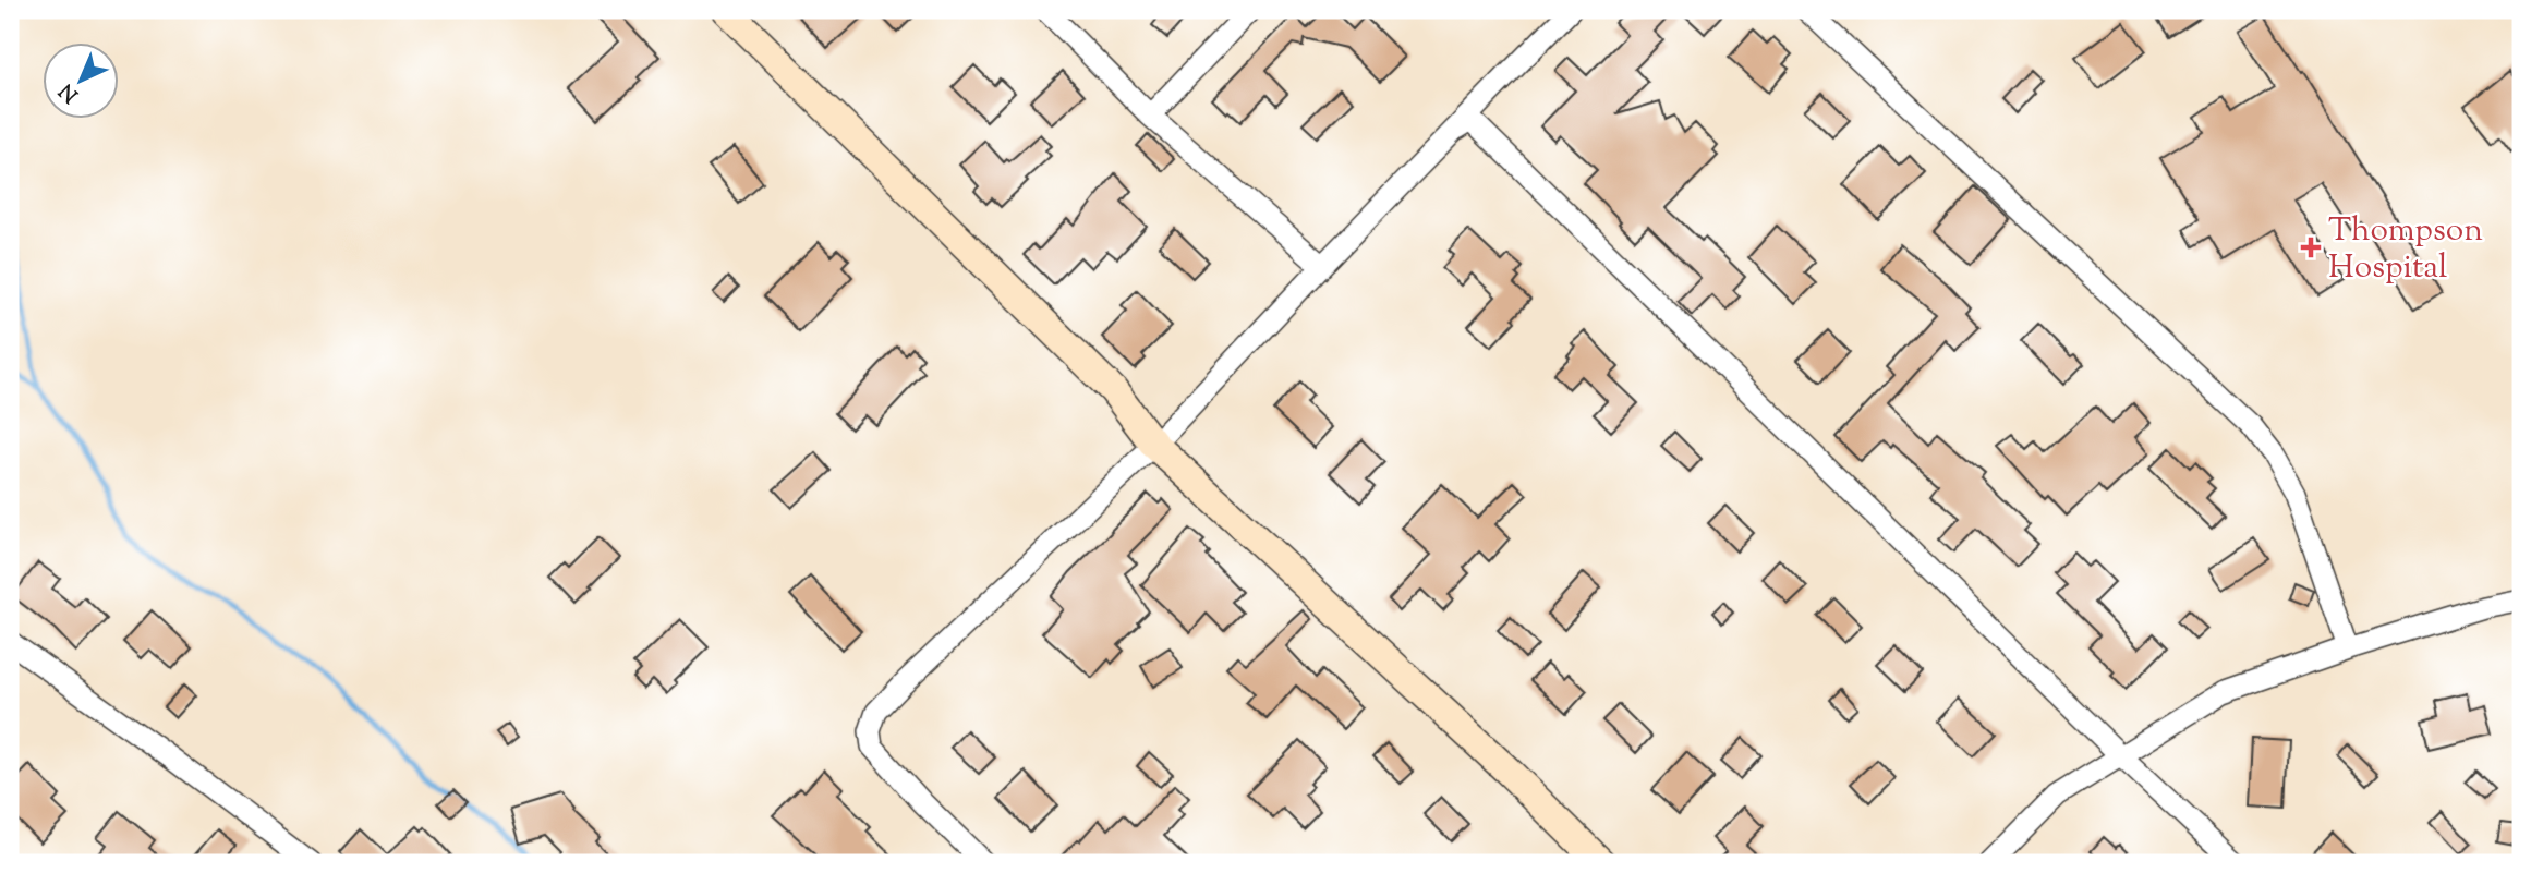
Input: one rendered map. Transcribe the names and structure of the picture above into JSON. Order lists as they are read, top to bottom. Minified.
{"places":{"health":["Thompson Hospital"]},"north":"bottom left"}
